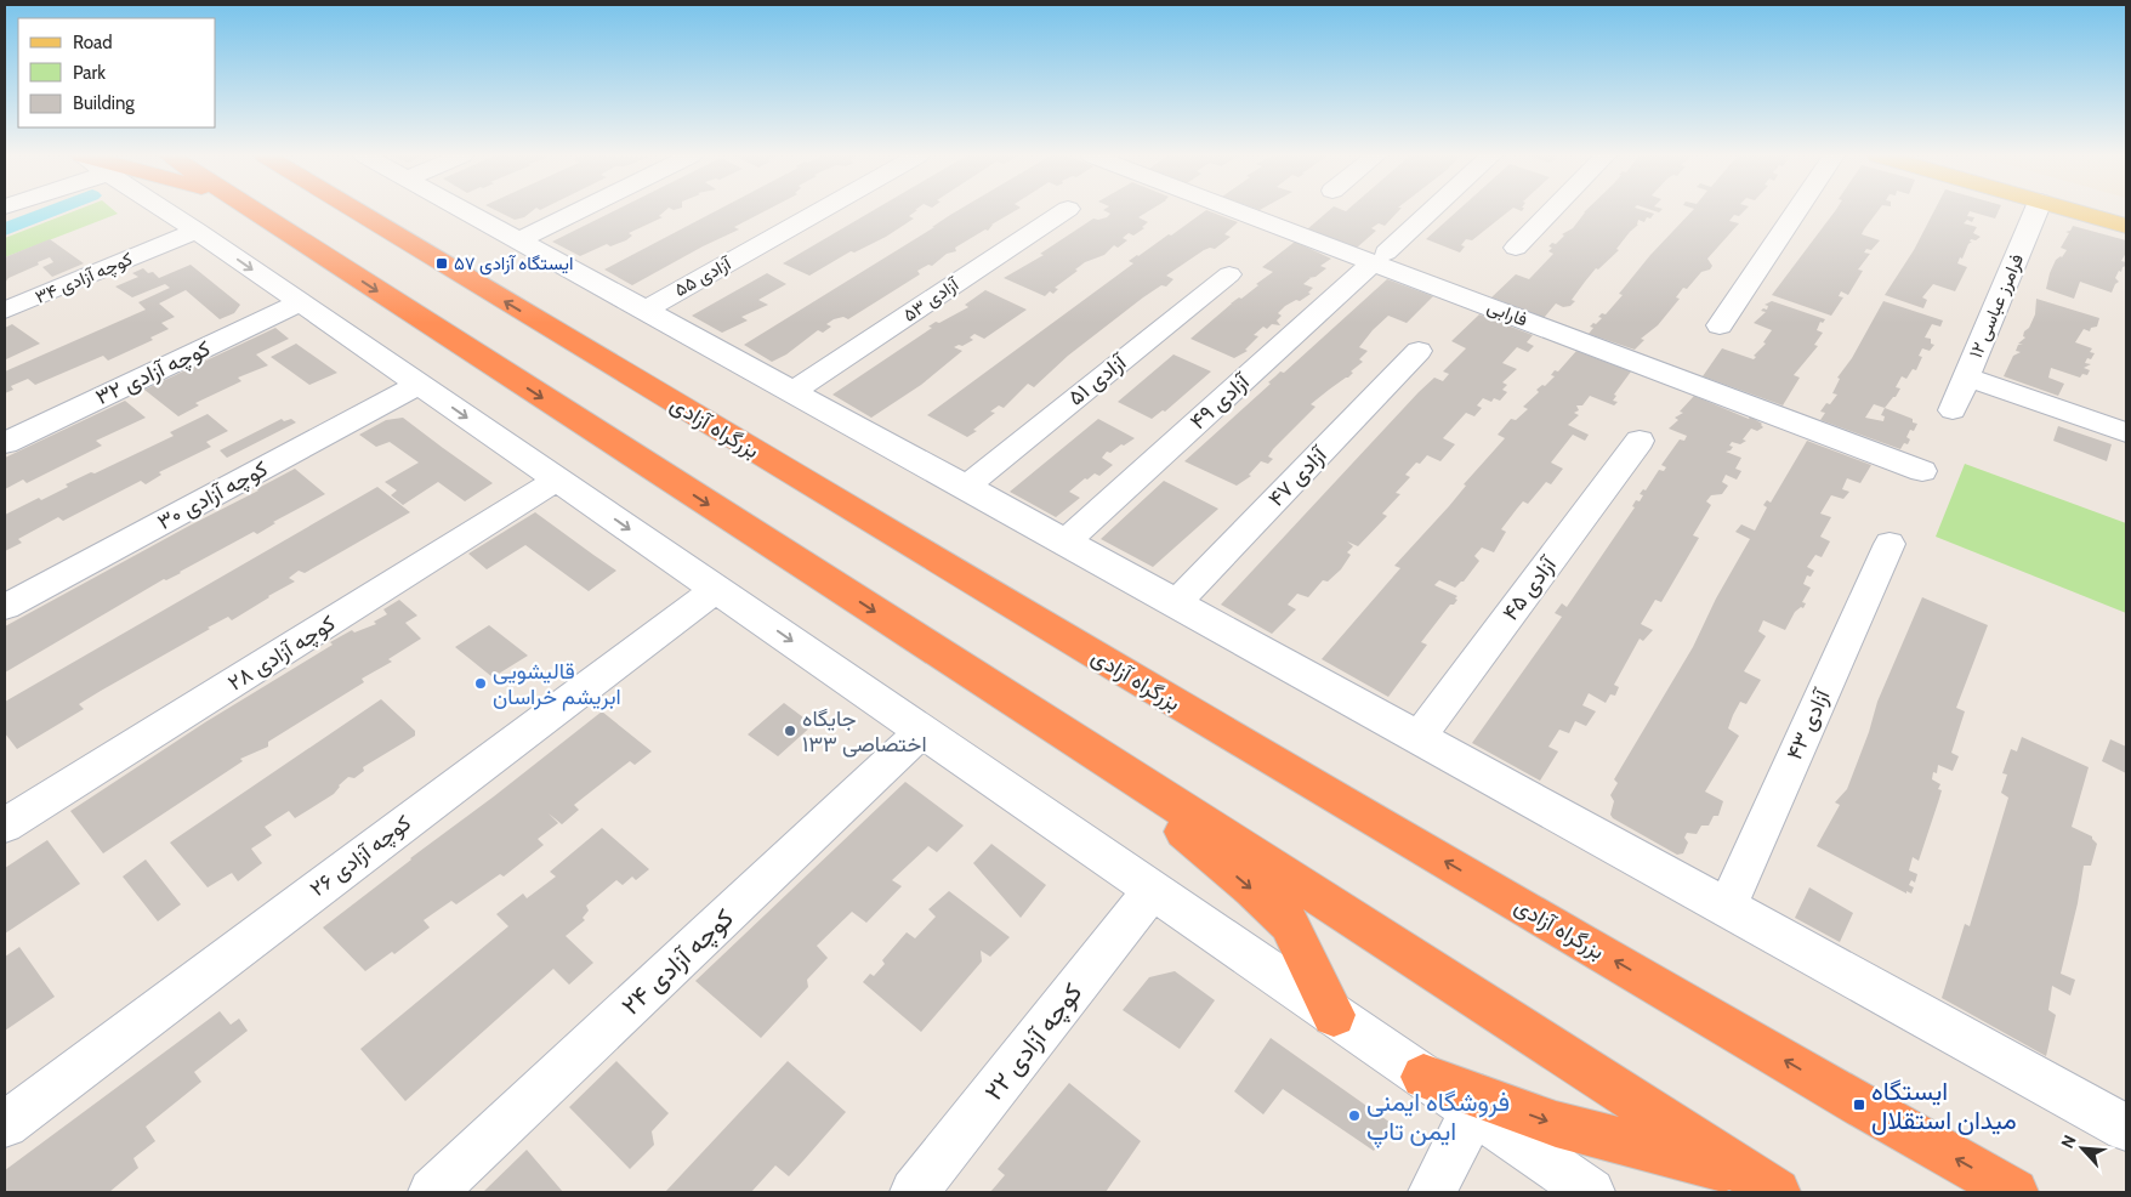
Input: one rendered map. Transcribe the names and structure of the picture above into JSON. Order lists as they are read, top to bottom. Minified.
{"streets":{"highway":["بزرگراه آزادی"],"street":["آزادی ۵۵","کوچه آزادی ۳۴","۵۳ آزادی","فرامرز عباسی ۱۲","فارابی","کوچه آزادی ۳۲","۵۱ آزادی","۴۹ آزادی","۴۷ آزادی","کوچه آزادی ۳۰","۴۵ آزادی","کوچه آزادی ۲۸","۴۳ آزادی","کوچه آزادی ۲۶","کوچه آزادی ۲۴","کوچه آزادی ۲۲"]},"crossings":[["فارابی","۴۹ آزادی"]],"places":{"transit":["ایستگاه آزادی ۵۷","ایستگاه میدان استقلال"],"other":["قالیشویی ابریشم خراسان","جایگاه اختصاصی ۱۳۳","فروشگاه ایمنی ایمن تاپ"]},"legend":["Road","Park","Building"],"north":"top left"}
